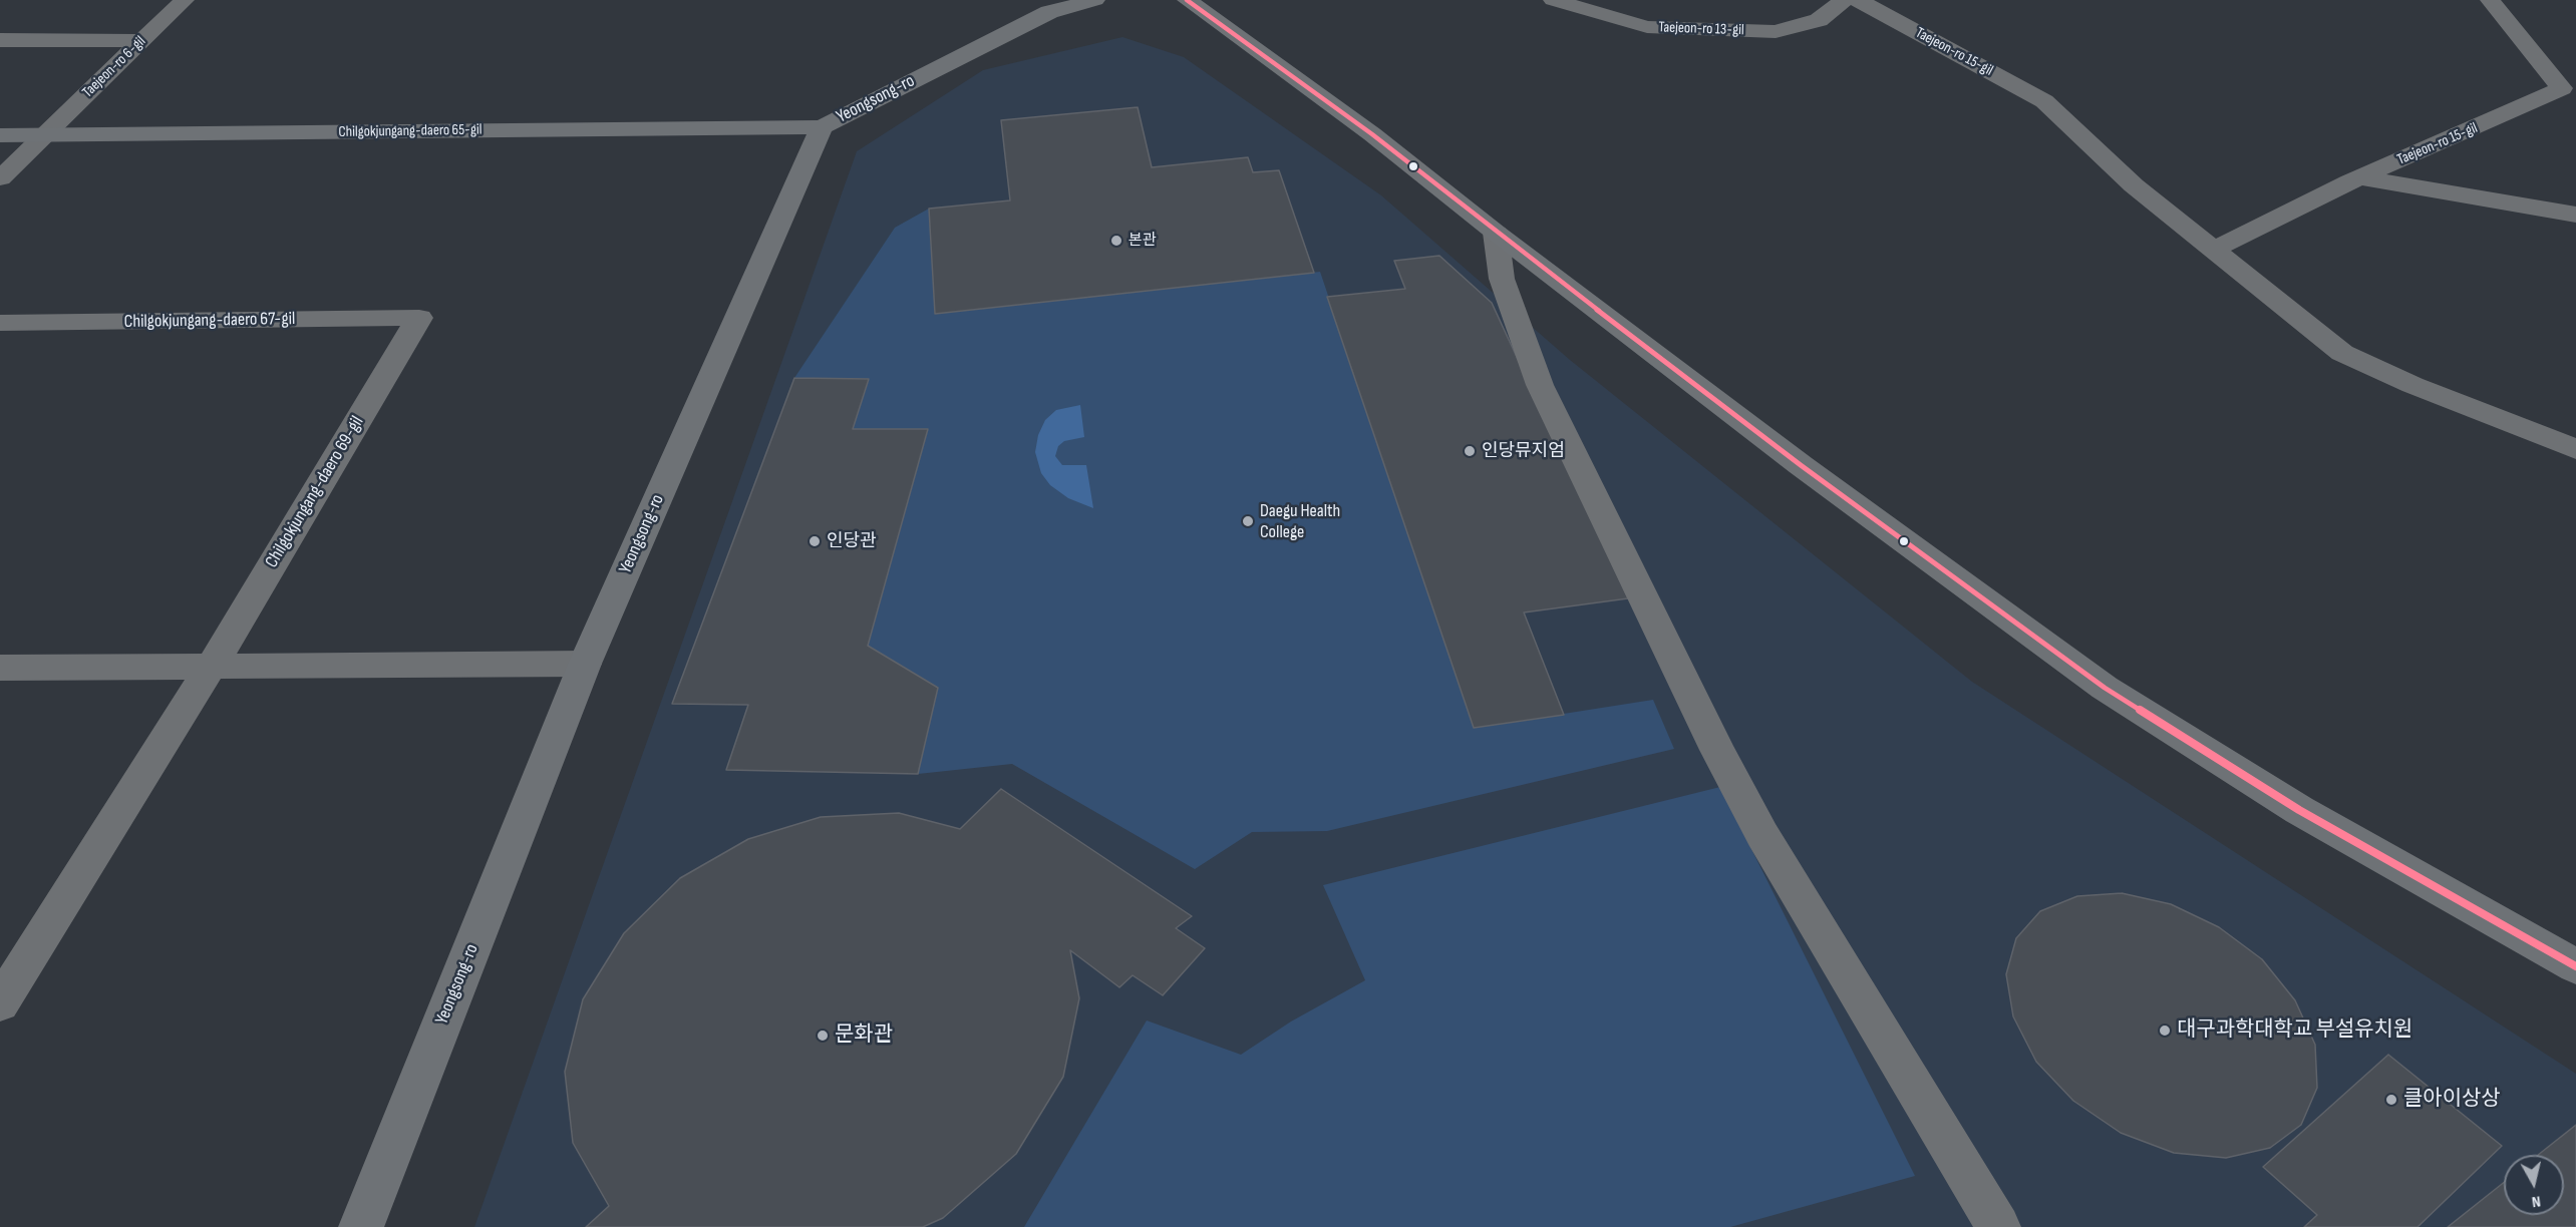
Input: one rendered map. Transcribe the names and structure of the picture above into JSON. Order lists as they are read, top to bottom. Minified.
{"streets":{"main road":["Yeongsong-ro","Chilgokjungang-daero 65-gil"],"street":["Taejeon-ro 13-gil","Taejeon-ro 15-gil","Taejeon-ro 6-gil","Chilgokjungang-daero 67-gil","Chilgokjungang-daero 69-gil"]},"crossings":[["Taejeon-ro 6-gil","Chilgokjungang-daero 65-gil"],["Yeongsong-ro","Chilgokjungang-daero 65-gil"],["Chilgokjungang-daero 67-gil","Chilgokjungang-daero 69-gil"]],"places":["본관","인당뮤지엄","Daegu Health College","인당관","대구과학대학교 부설유치원","문화관","클아이상상"],"north":"bottom"}
